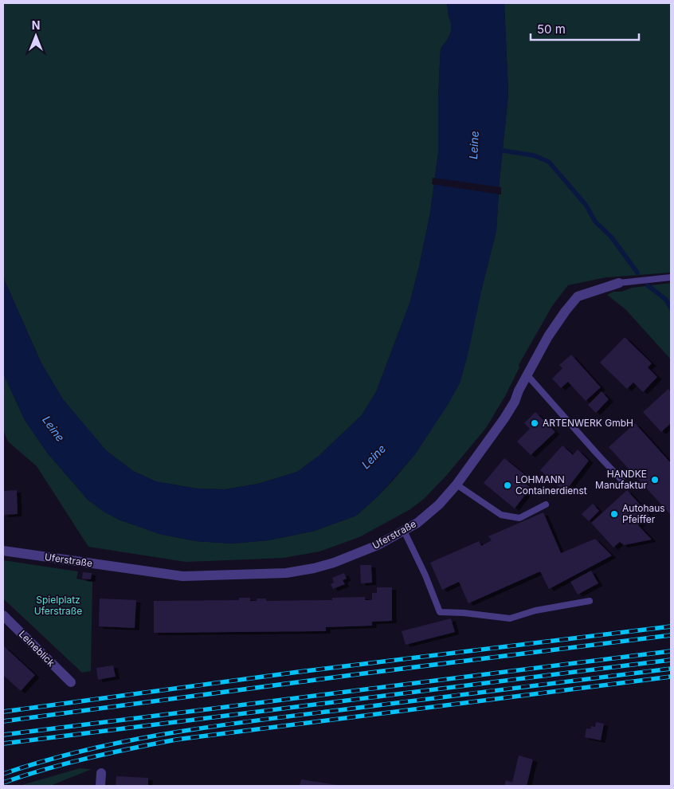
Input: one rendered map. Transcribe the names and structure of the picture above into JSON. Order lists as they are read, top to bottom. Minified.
{"streets":{"street":["Uferstraße","Leineblick"]},"water":["Leine"],"parks":["Spielplatz Uferstraße"],"places":["ARTENWERK GmbH","HANDKE Manufaktur","LOHMANN Containerdienst","Autohaus Pfeiffer"],"scale_bar":"50 m","north":"top"}
